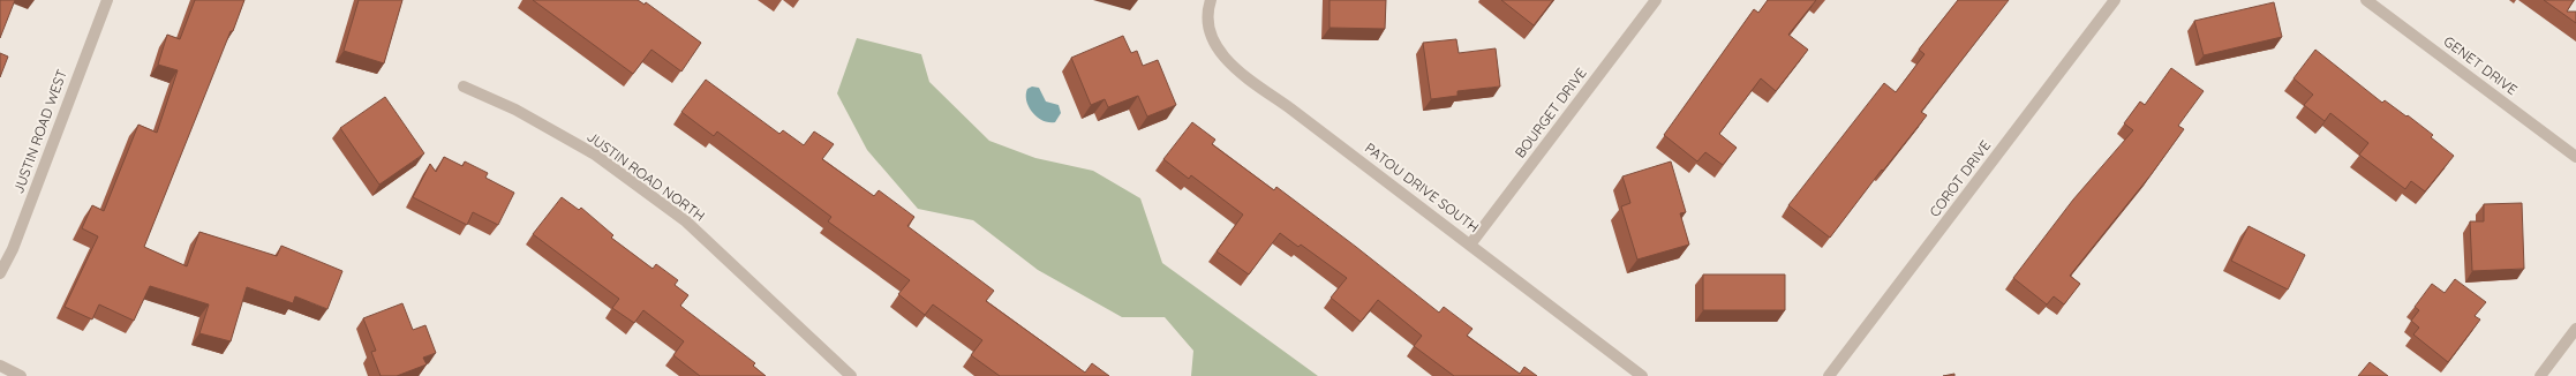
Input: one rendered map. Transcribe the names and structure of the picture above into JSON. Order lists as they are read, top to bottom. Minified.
{"streets":{"street":["GENET DRIVE","BOURGET DRIVE","JUSTIN ROAD WEST","JUSTIN ROAD NORTH","COROT DRIVE","PATOU DRIVE SOUTH"]},"crossings":[["BOURGET DRIVE","PATOU DRIVE SOUTH"]]}
